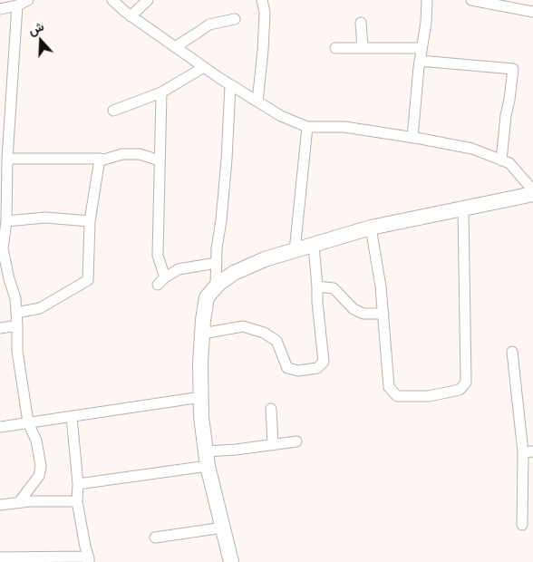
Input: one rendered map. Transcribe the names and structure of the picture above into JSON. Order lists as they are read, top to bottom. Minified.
{"north":"top"}
